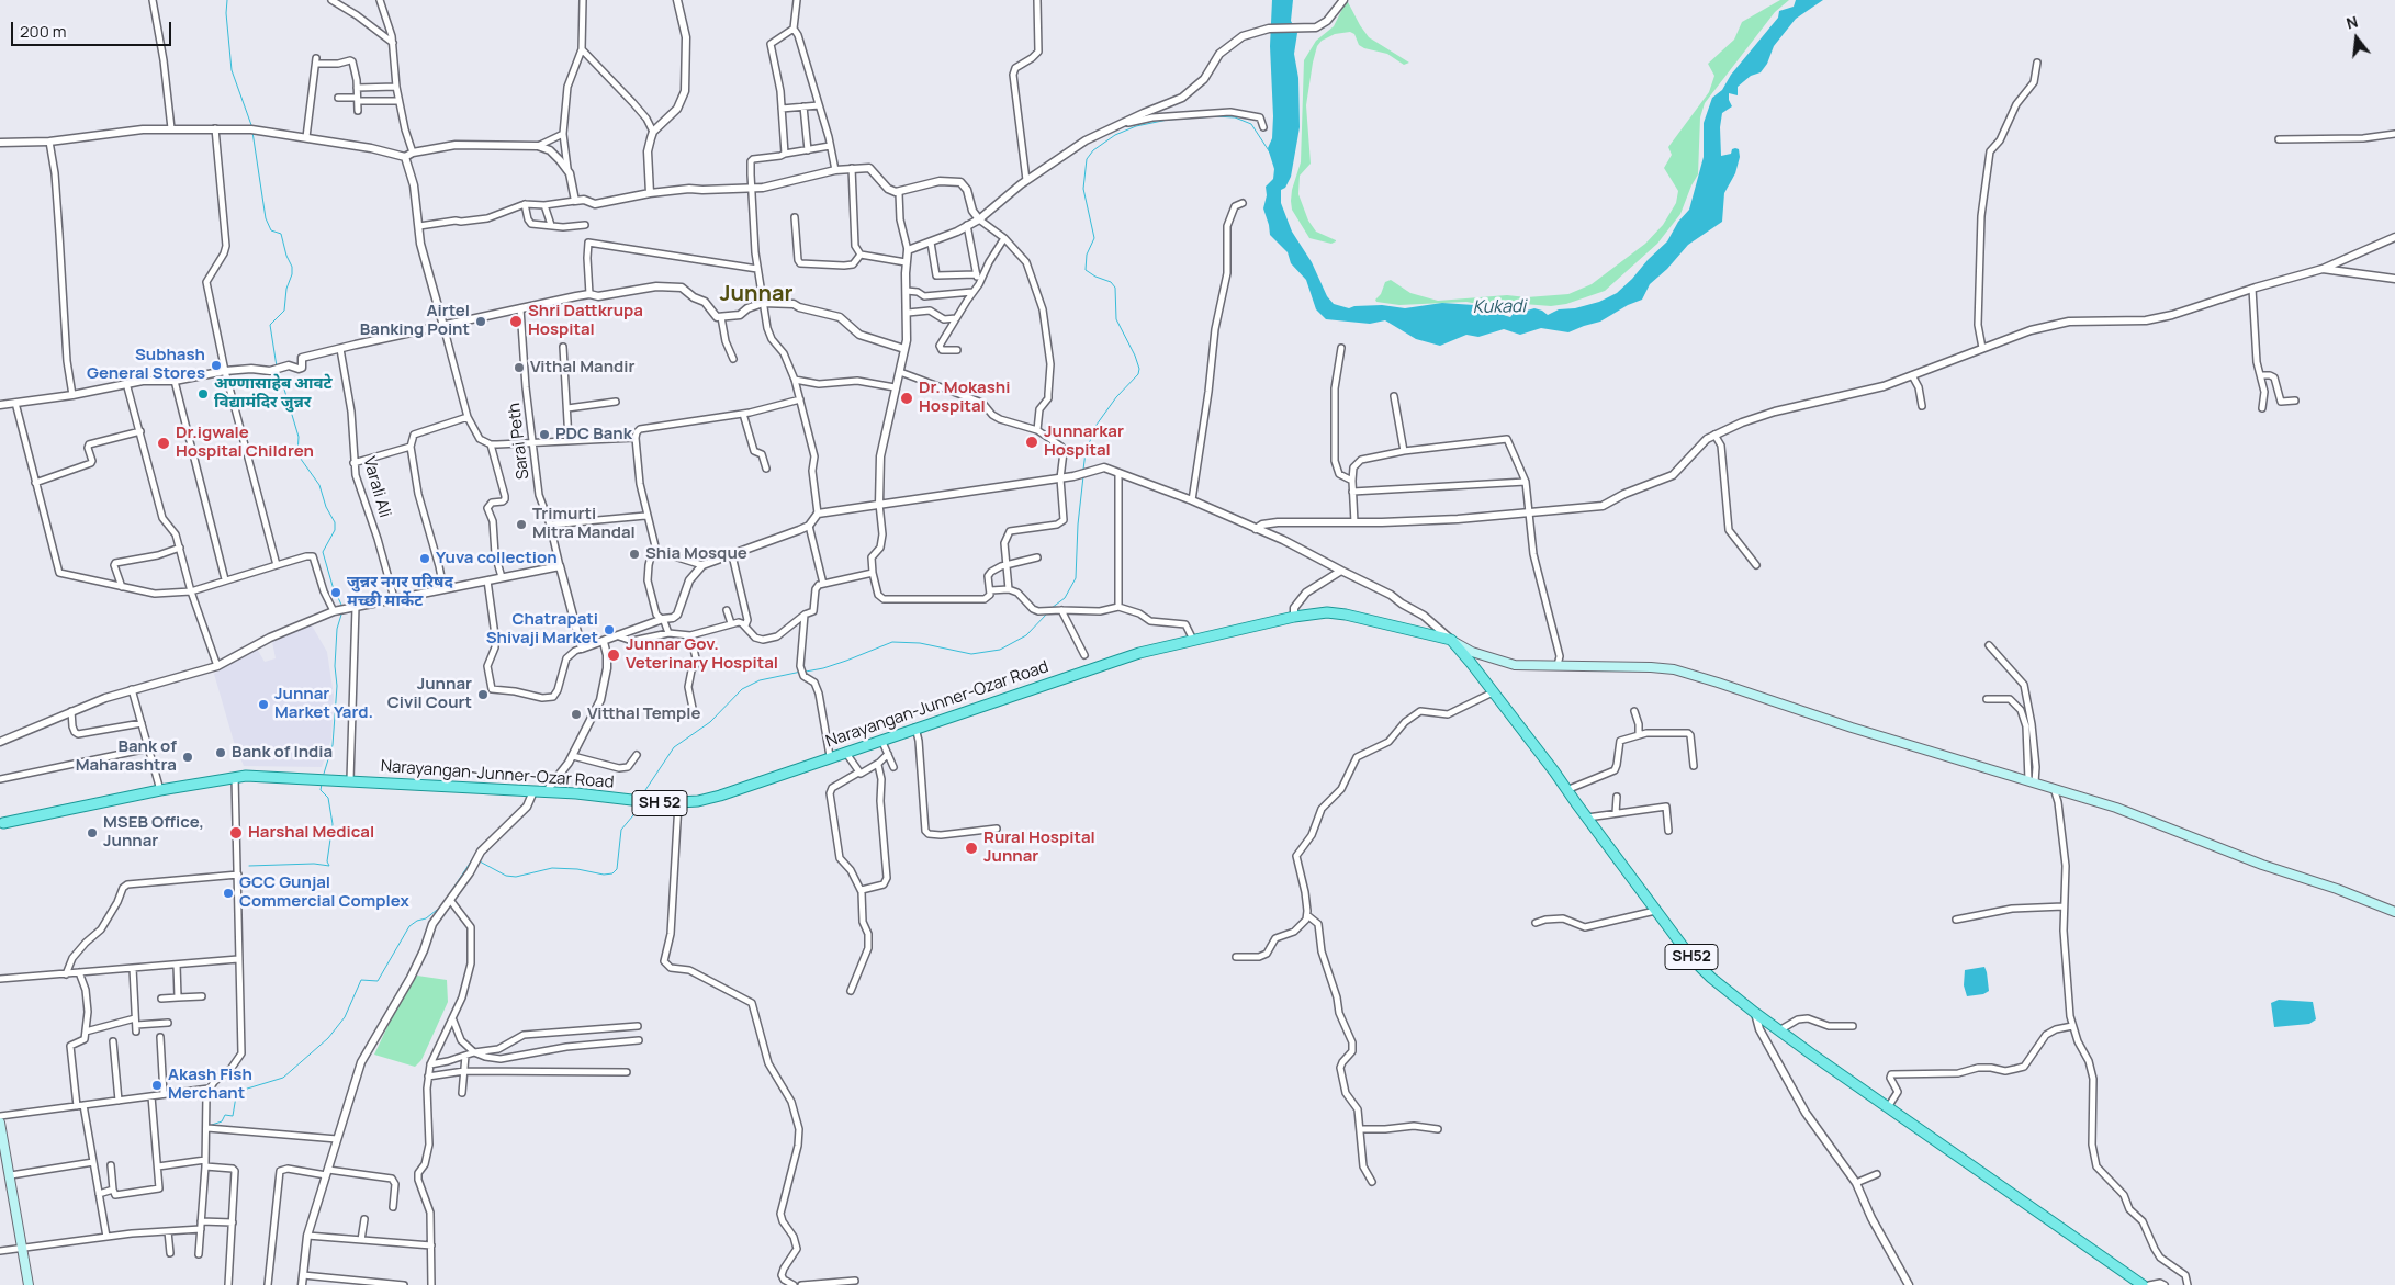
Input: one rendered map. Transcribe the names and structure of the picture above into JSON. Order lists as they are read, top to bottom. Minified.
{"streets":{"main road":["Narayangan-Junner-Ozar Road","SH 52","SH52"],"street":["Sarai Peth","Varali Ali"]},"crossings":[["Narayangan-Junner-Ozar Road","SH52"]],"districts":["Junnar"],"water":["Kukadi"],"places":["Airtel Banking Point","Shri Dattkrupa Hospital","Subhash General Stores","Vithal Mandir","अण्णासाहेब आवटे विद्यामंदिर जुन्नर","Dr. Mokashi Hospital","PDC Bank","Junnarkar Hospital","Dr.igwale Hospital Children","Trimurti Mitra Mandal","Shia Mosque","Yuva collection","जुन्नर नगर परिषद मच्छी मार्केट","Chatrapati Shivaji Market","Junnar Gov. Veterinary Hospital","Junnar Civil Court","Junnar Market Yard.","Vitthal Temple","Bank of India","Bank of Maharashtra","MSEB Office, Junnar","Harshal Medical","Rural Hospital Junnar","GCC Gunjal Commercial Complex","Akash Fish Merchant"],"scale_bar":"200 m","north":"top"}
